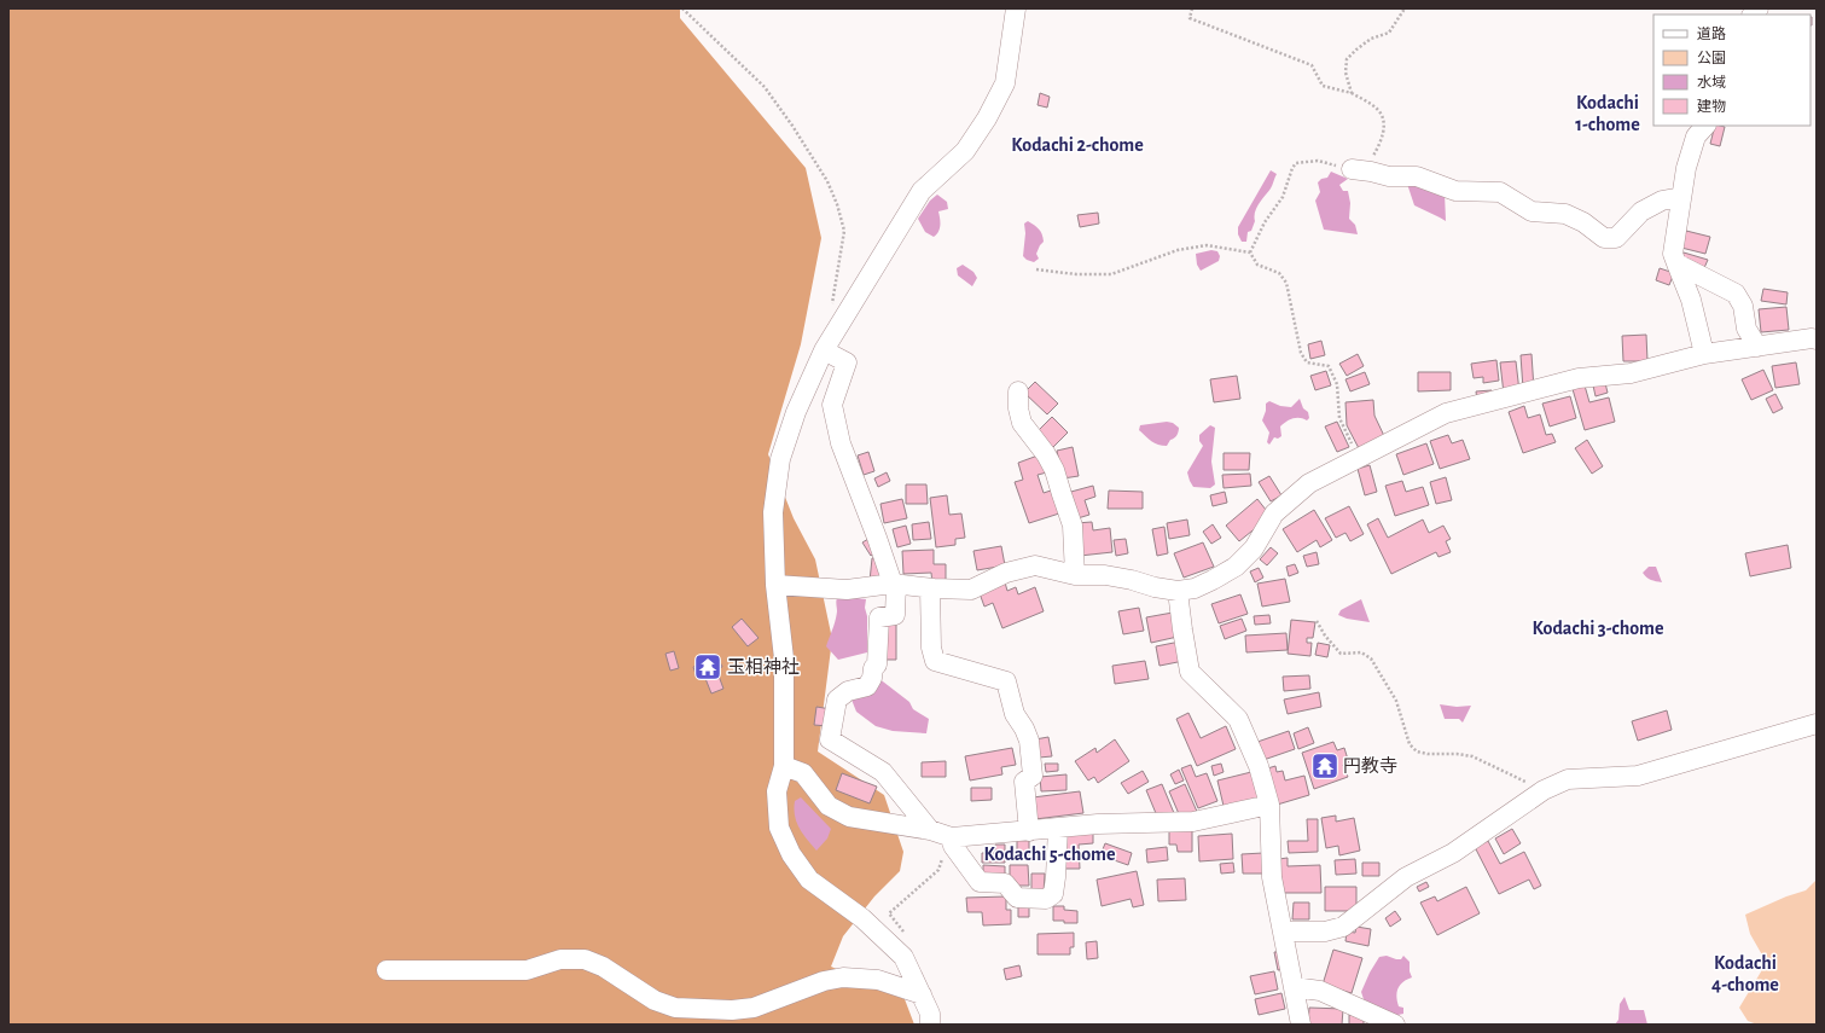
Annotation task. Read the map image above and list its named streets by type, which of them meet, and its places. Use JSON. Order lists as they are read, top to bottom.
{
  "districts": [
    "Kodachi 1-chome",
    "Kodachi 2-chome",
    "Kodachi 3-chome",
    "Kodachi 5-chome",
    "Kodachi 4-chome"
  ],
  "places": {
    "temple": ["玉相神社", "円教寺"]
  },
  "legend": [
    "道路",
    "公園",
    "水域",
    "建物"
  ]
}
